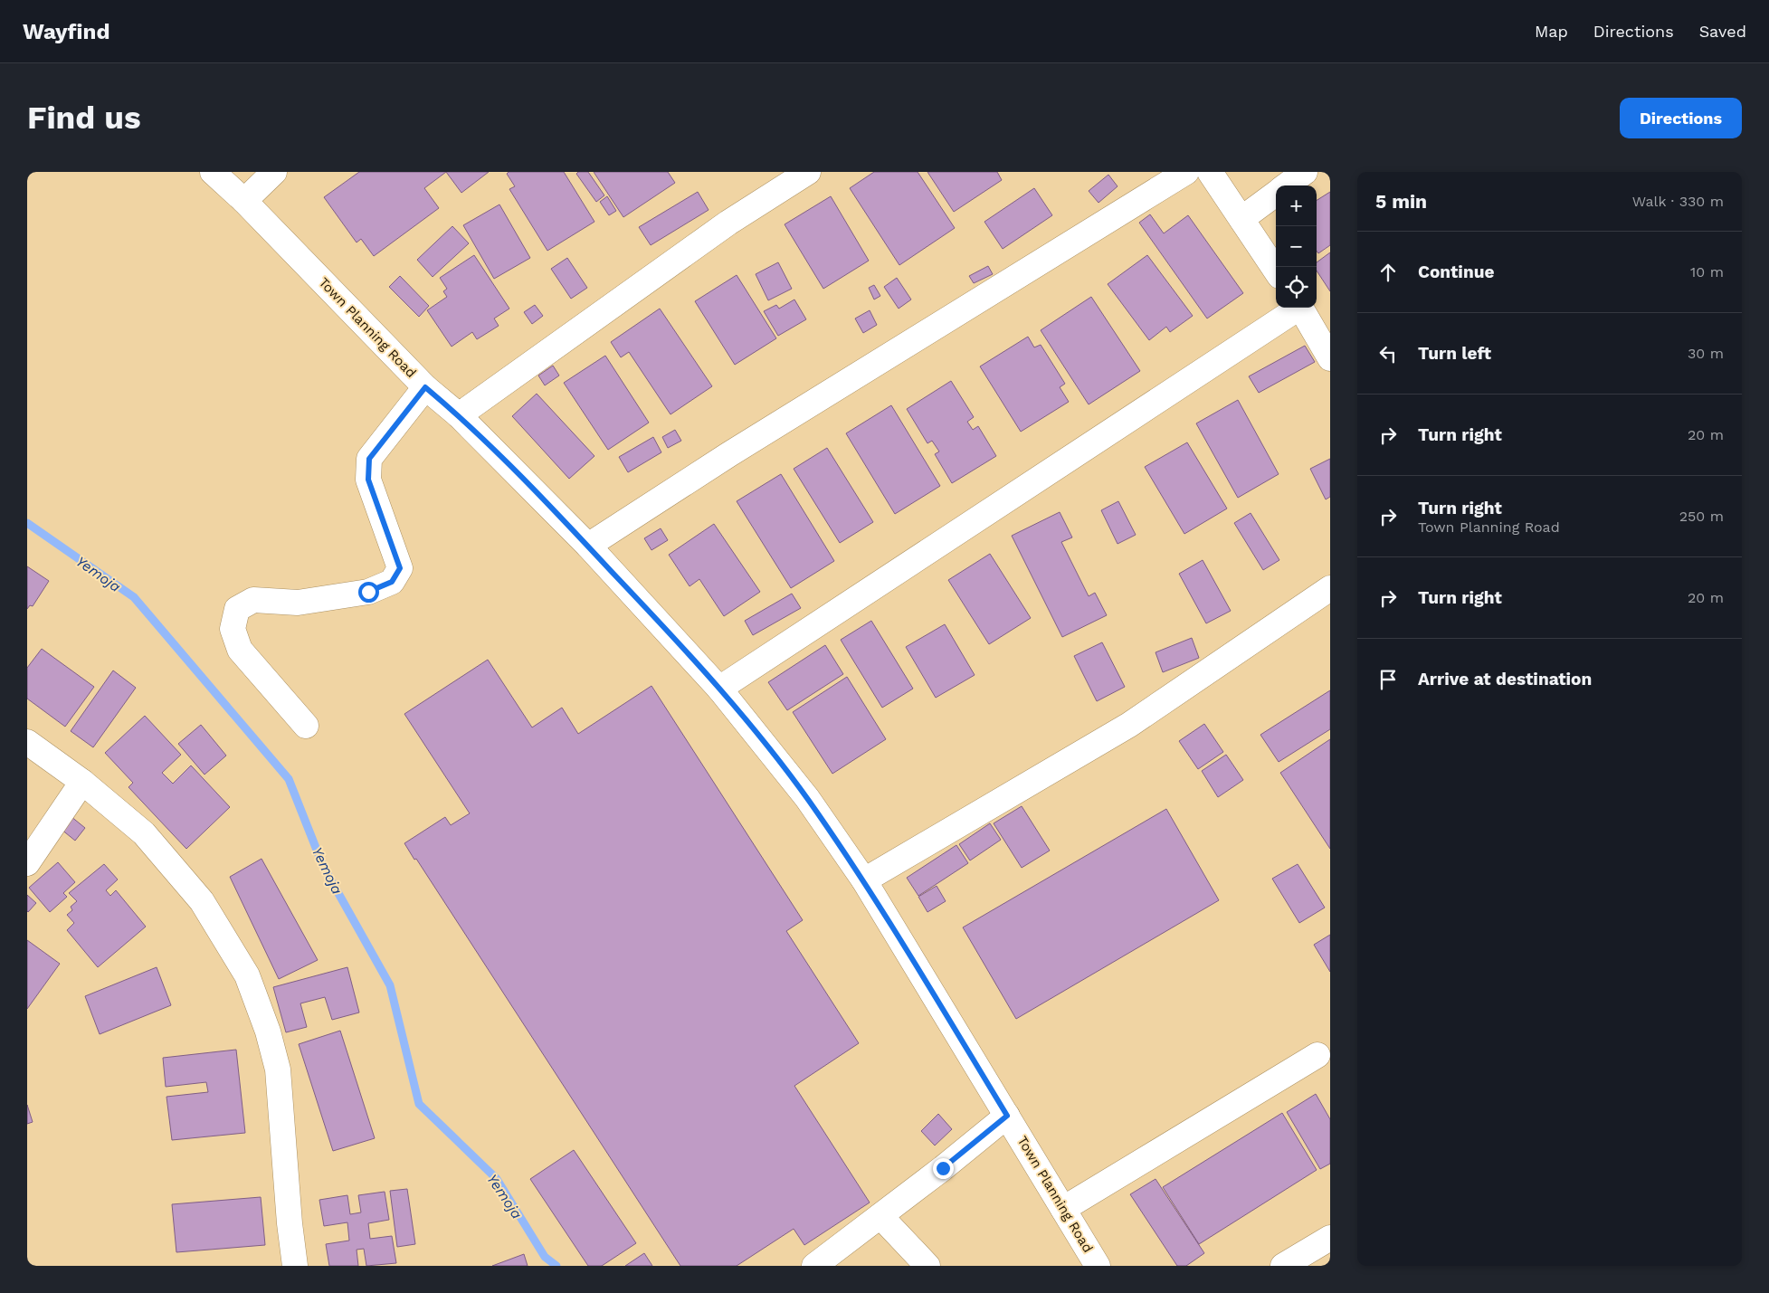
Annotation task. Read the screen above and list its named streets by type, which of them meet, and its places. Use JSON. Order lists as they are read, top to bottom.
{
  "streets": {
    "street": ["Town Planning Road"]
  },
  "water": ["Yemoja"],
  "page": {
    "header": "Wayfind",
    "nav": ["Map", "Directions", "Saved"],
    "buttons": "Directions",
    "title": "Find us",
    "heading": ["5 min", "Walk · 330 m"],
    "map_buttons": ["+", "−"],
    "list": [
      ["Continue", "10 m"],
      ["Turn left", "30 m"],
      ["Turn right", "20 m"],
      ["Turn right", "Town Planning Road", "250 m"],
      ["Turn right", "20 m"],
      "Arrive at destination"
    ]
  }
}
